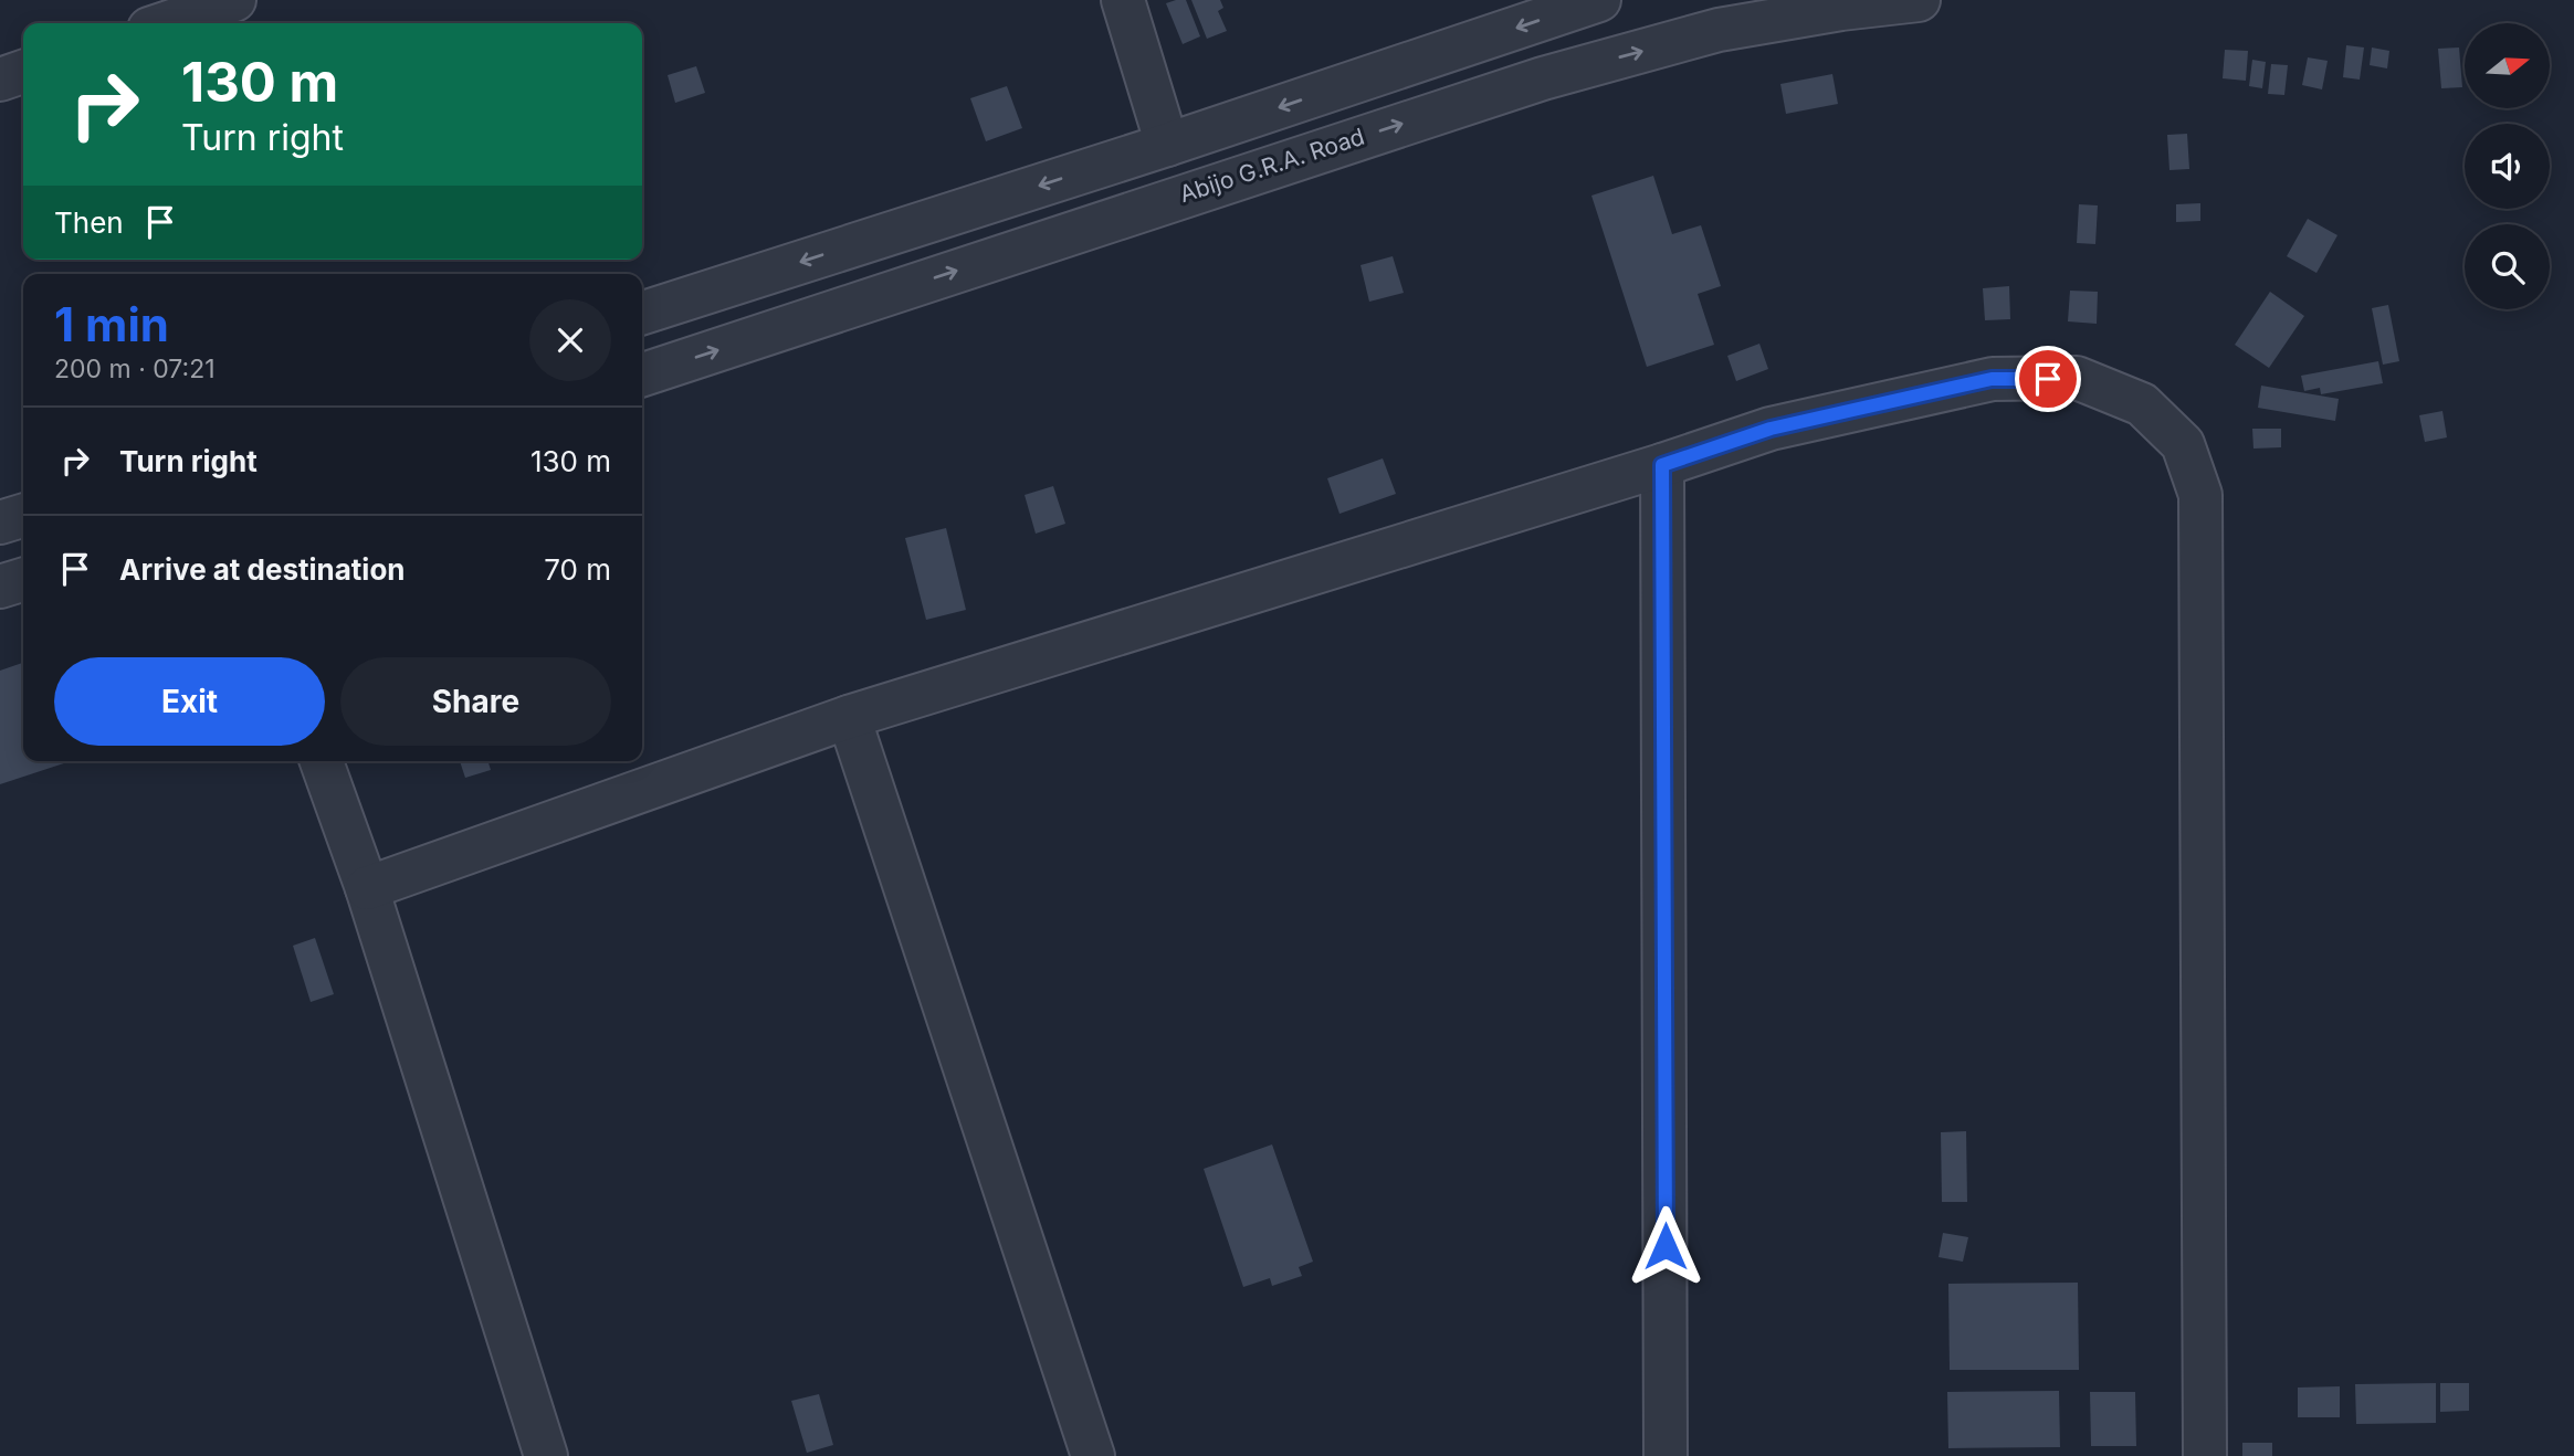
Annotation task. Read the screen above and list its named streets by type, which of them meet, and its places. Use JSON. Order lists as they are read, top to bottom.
{
  "streets": {
    "street": ["Abijo G.R.A. Road"]
  },
  "north": "right",
  "page": {
    "turn": ["130 m", "Turn right"],
    "then": "Then",
    "heading": ["1 min", "200 m · 07:21"],
    "list": [
      {
        "name": "Turn right",
        "value": "130 m"
      },
      {
        "name": "Arrive at destination",
        "value": "70 m"
      }
    ],
    "buttons": ["Exit", "Share"]
  }
}
